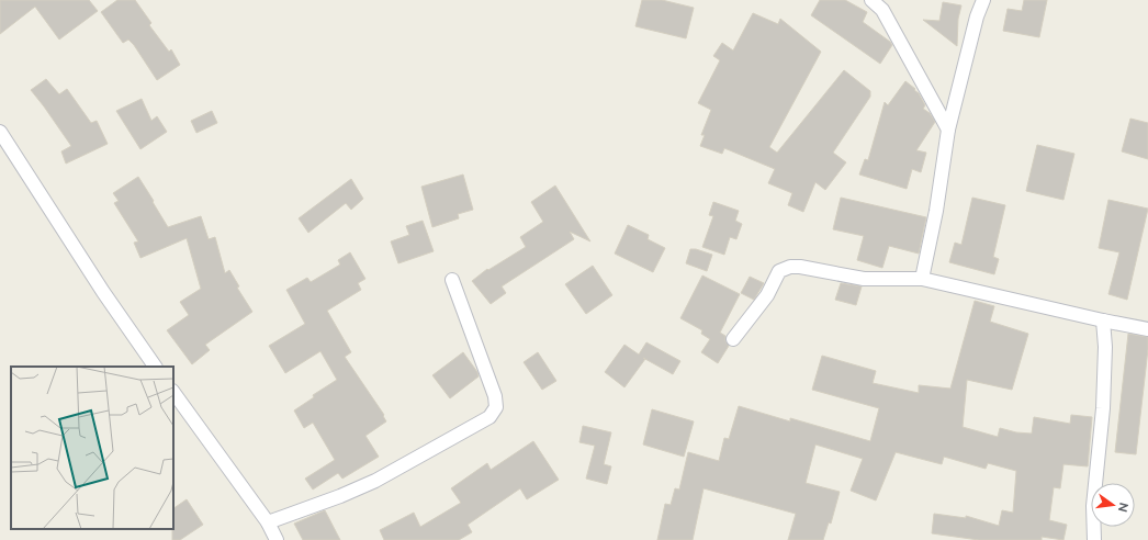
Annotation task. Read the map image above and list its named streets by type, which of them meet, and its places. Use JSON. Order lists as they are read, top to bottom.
{
  "north": "right"
}
